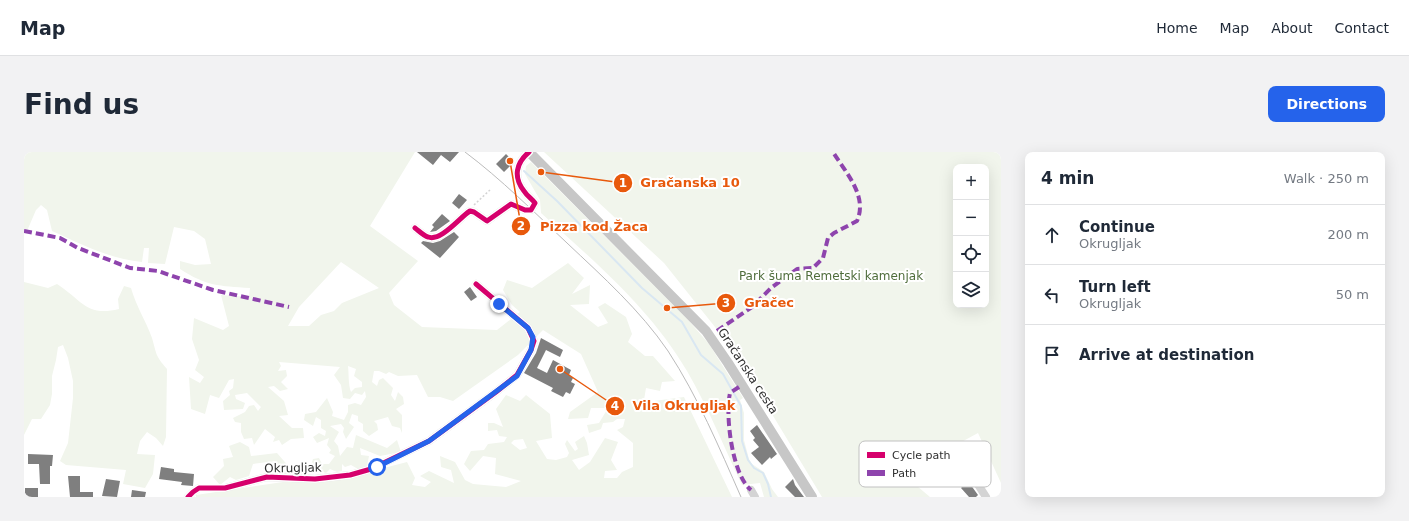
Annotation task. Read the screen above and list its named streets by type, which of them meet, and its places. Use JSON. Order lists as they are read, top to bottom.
{
  "streets": {
    "main road": ["Gračanska cesta"],
    "street": ["Okrugljak"]
  },
  "parks": ["Park šuma Remetski kamenjak"],
  "places": [
    "Pizza kod Žaca",
    "Gračanska 10",
    "Gračec",
    "Vila Okrugljak"
  ],
  "legend": ["Cycle path", "Path"],
  "page": {
    "header": "Map",
    "nav": [
      "Home",
      "Map",
      "About",
      "Contact"
    ],
    "buttons": "Directions",
    "title": "Find us",
    "heading": ["4 min", "Walk · 250 m"],
    "map_buttons": ["+", "−"],
    "list": [
      ["Continue", "Okrugljak", "200 m"],
      ["Turn left", "Okrugljak", "50 m"],
      "Arrive at destination"
    ]
  }
}
